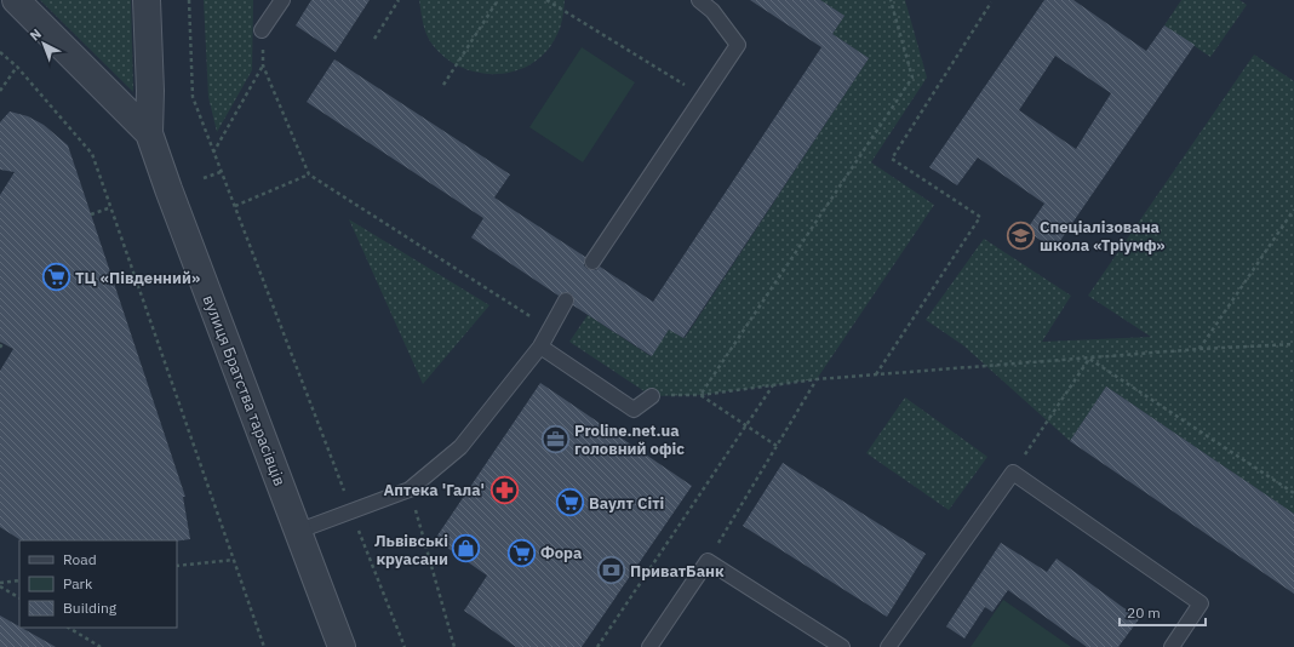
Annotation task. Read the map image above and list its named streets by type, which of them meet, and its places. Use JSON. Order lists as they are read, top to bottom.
{
  "streets": {
    "street": ["вулиця Братства тарасівців"]
  },
  "places": {
    "school or university": ["Спеціалізована школа «Тріумф»"],
    "supermarket": ["ТЦ «Південний»", "Ваулт Сіті", "Фора"],
    "office": ["Proline.net.ua головний офіс"],
    "pharmacy": ["Аптека 'Гала'"],
    "shop": ["Львівські круасани"],
    "bank": ["ПриватБанк"]
  },
  "legend": ["Road", "Park", "Building"],
  "scale_bar": "20 m",
  "north": "top left"
}
